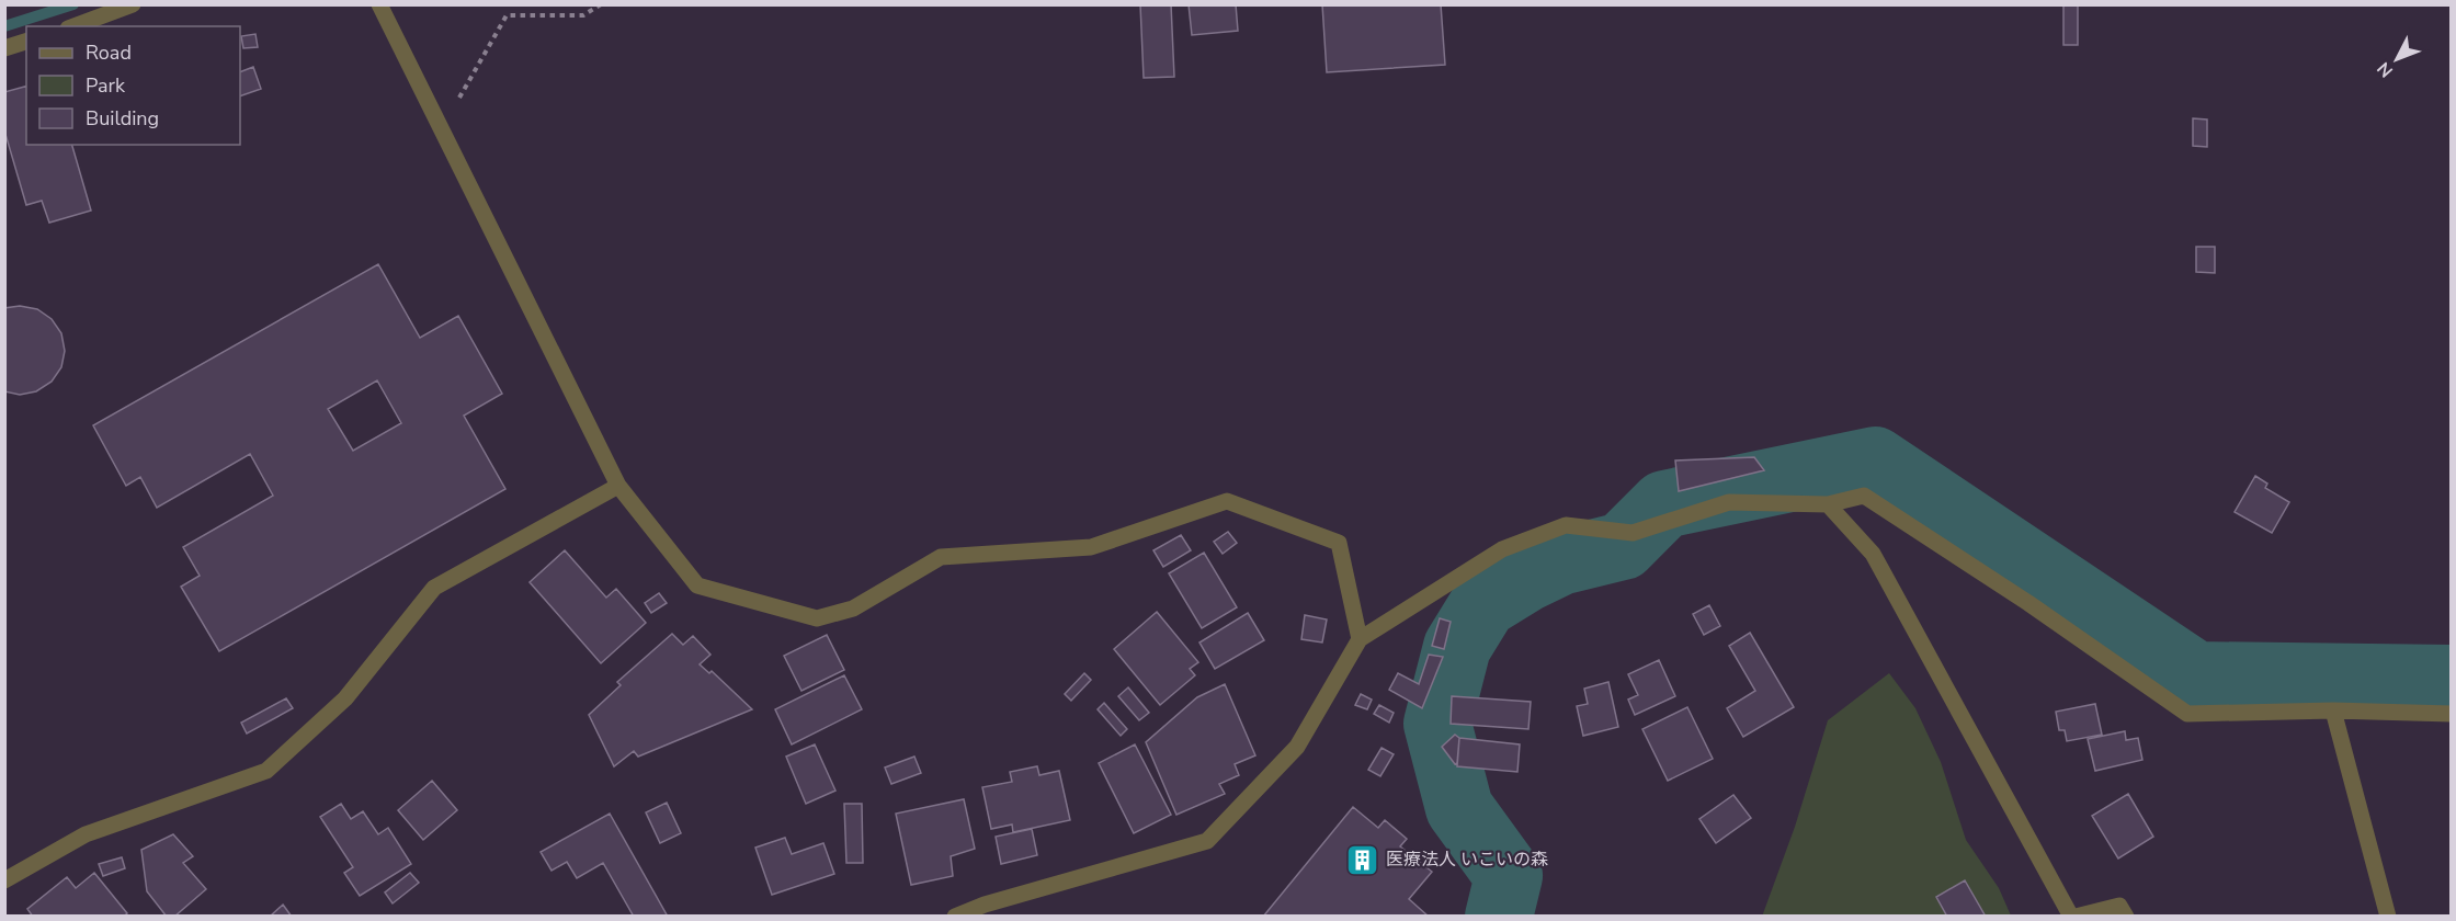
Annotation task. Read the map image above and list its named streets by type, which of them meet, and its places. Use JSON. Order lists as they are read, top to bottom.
{
  "places": {
    "building": ["医療法人 いこいの森"]
  },
  "legend": ["Road", "Park", "Building"],
  "north": "bottom left"
}
